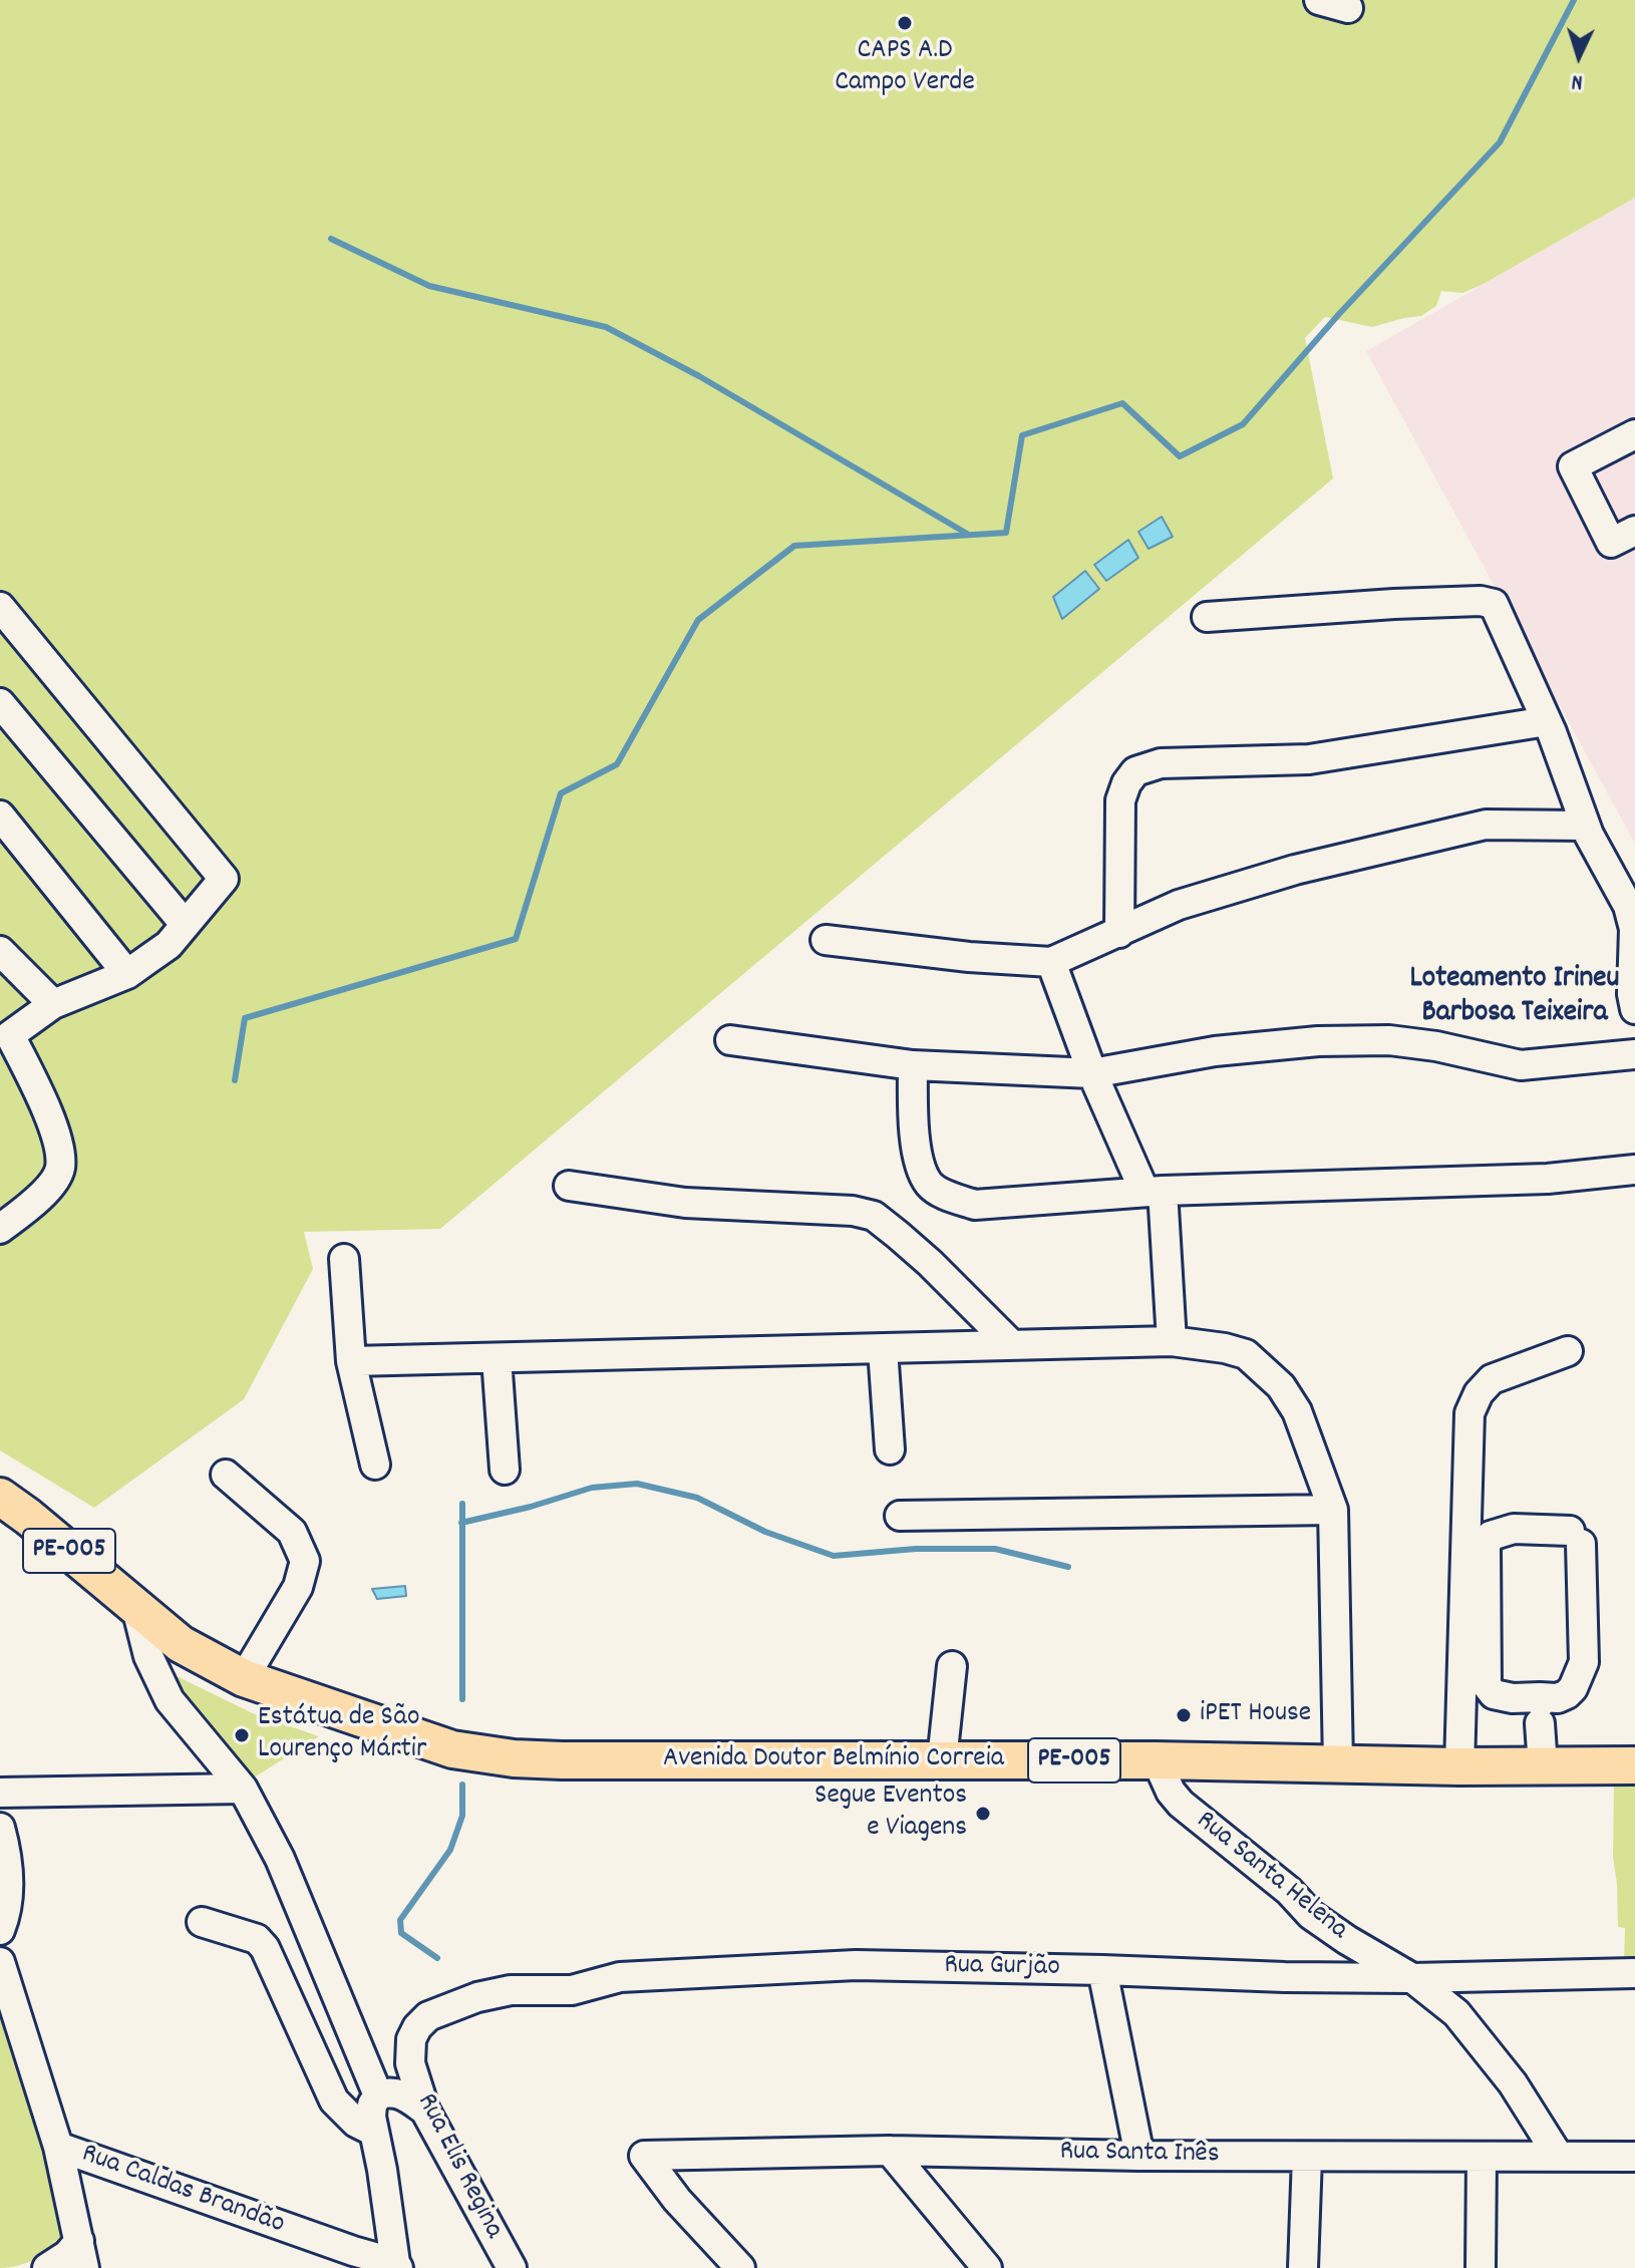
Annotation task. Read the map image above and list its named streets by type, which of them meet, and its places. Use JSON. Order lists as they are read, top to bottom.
{
  "streets": {
    "main road": ["PE-005", "Avenida Doutor Belmínio Correia"],
    "street": [
      "Rua Santa Helena",
      "Rua Gurjão",
      "Rua Santa Inês",
      "Rua Elis Regina",
      "Rua Caldas Brandão"
    ]
  },
  "crossings": [
    ["PE-005", "Avenida Doutor Belmínio Correia"],
    ["Avenida Doutor Belmínio Correia", "Rua Santa Helena"],
    ["Rua Santa Helena", "Rua Gurjão"],
    ["Rua Santa Helena", "Rua Santa Inês"],
    ["Rua Gurjão", "Rua Elis Regina"]
  ],
  "districts": ["Loteamento Irineu Barbosa Teixeira"],
  "places": [
    "CAPS A.D Campo Verde",
    "iPET House",
    "Estátua de São Lourenço Mártir",
    "Segue Eventos e Viagens"
  ],
  "north": "bottom"
}
